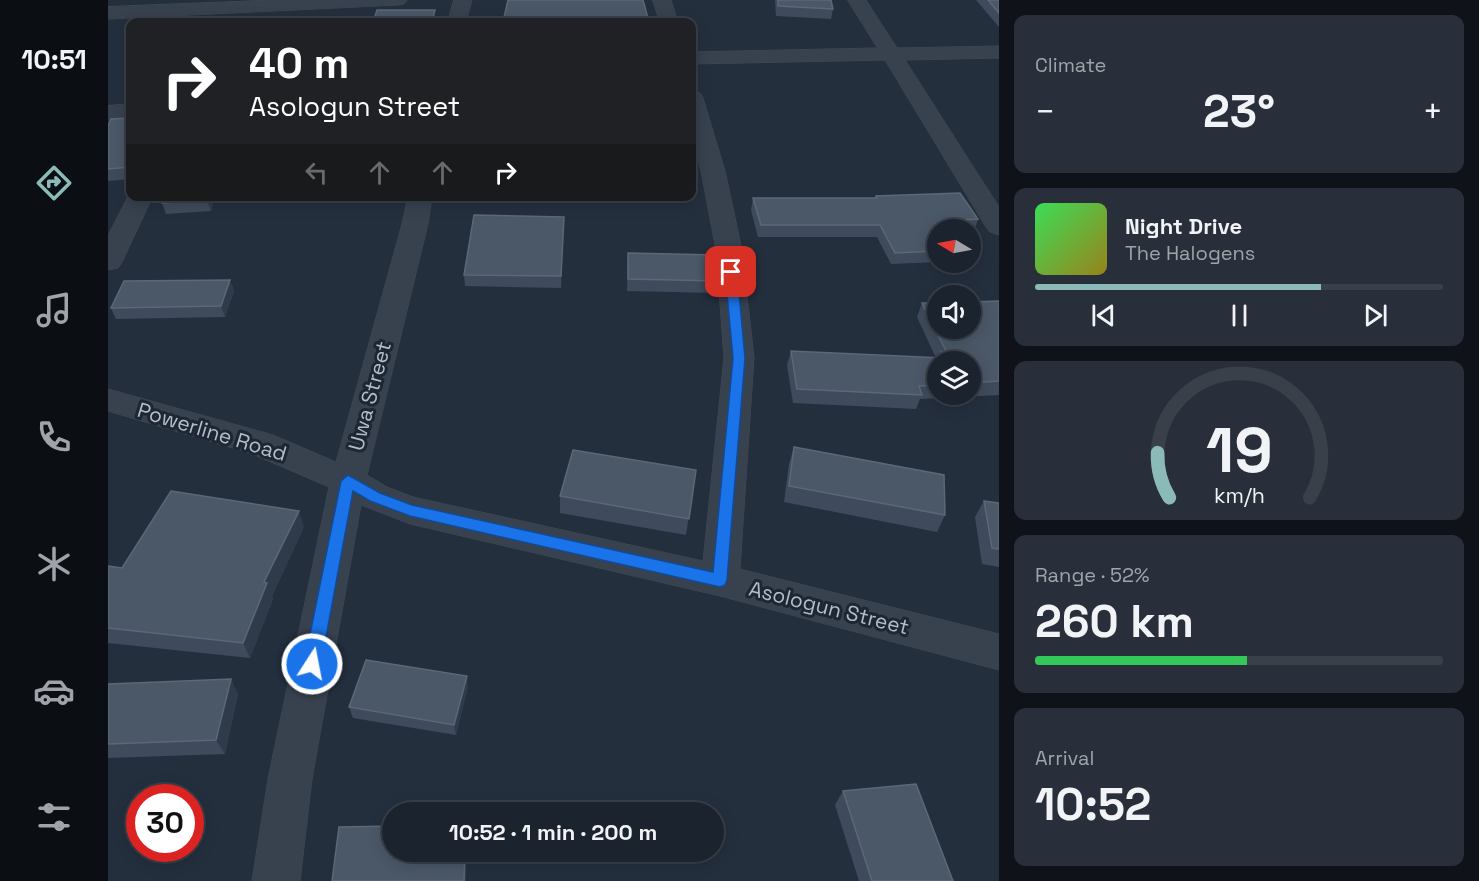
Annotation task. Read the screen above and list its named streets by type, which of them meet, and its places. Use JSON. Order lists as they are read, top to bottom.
{
  "streets": {
    "street": ["Uwa Street", "Powerline Road", "Asologun Street"]
  },
  "crossings": [
    ["Uwa Street", "Powerline Road"],
    ["Uwa Street", "Asologun Street"],
    ["Powerline Road", "Asologun Street"]
  ],
  "north": "left",
  "page": {
    "tabs": "10:51",
    "tile": [
      "Climate",
      ["Range · 52%", "260 km"],
      ["Arrival", "10:52"]
    ],
    "turn": ["40 m", "Asologun Street"],
    "heat": ["−", "23°", "+"],
    "song": ["Night Drive", "The Halogens"],
    "limit": "30",
    "trip": "10:52 · 1 min · 200 m",
    "gauge": ["19", "km/h"]
  }
}
